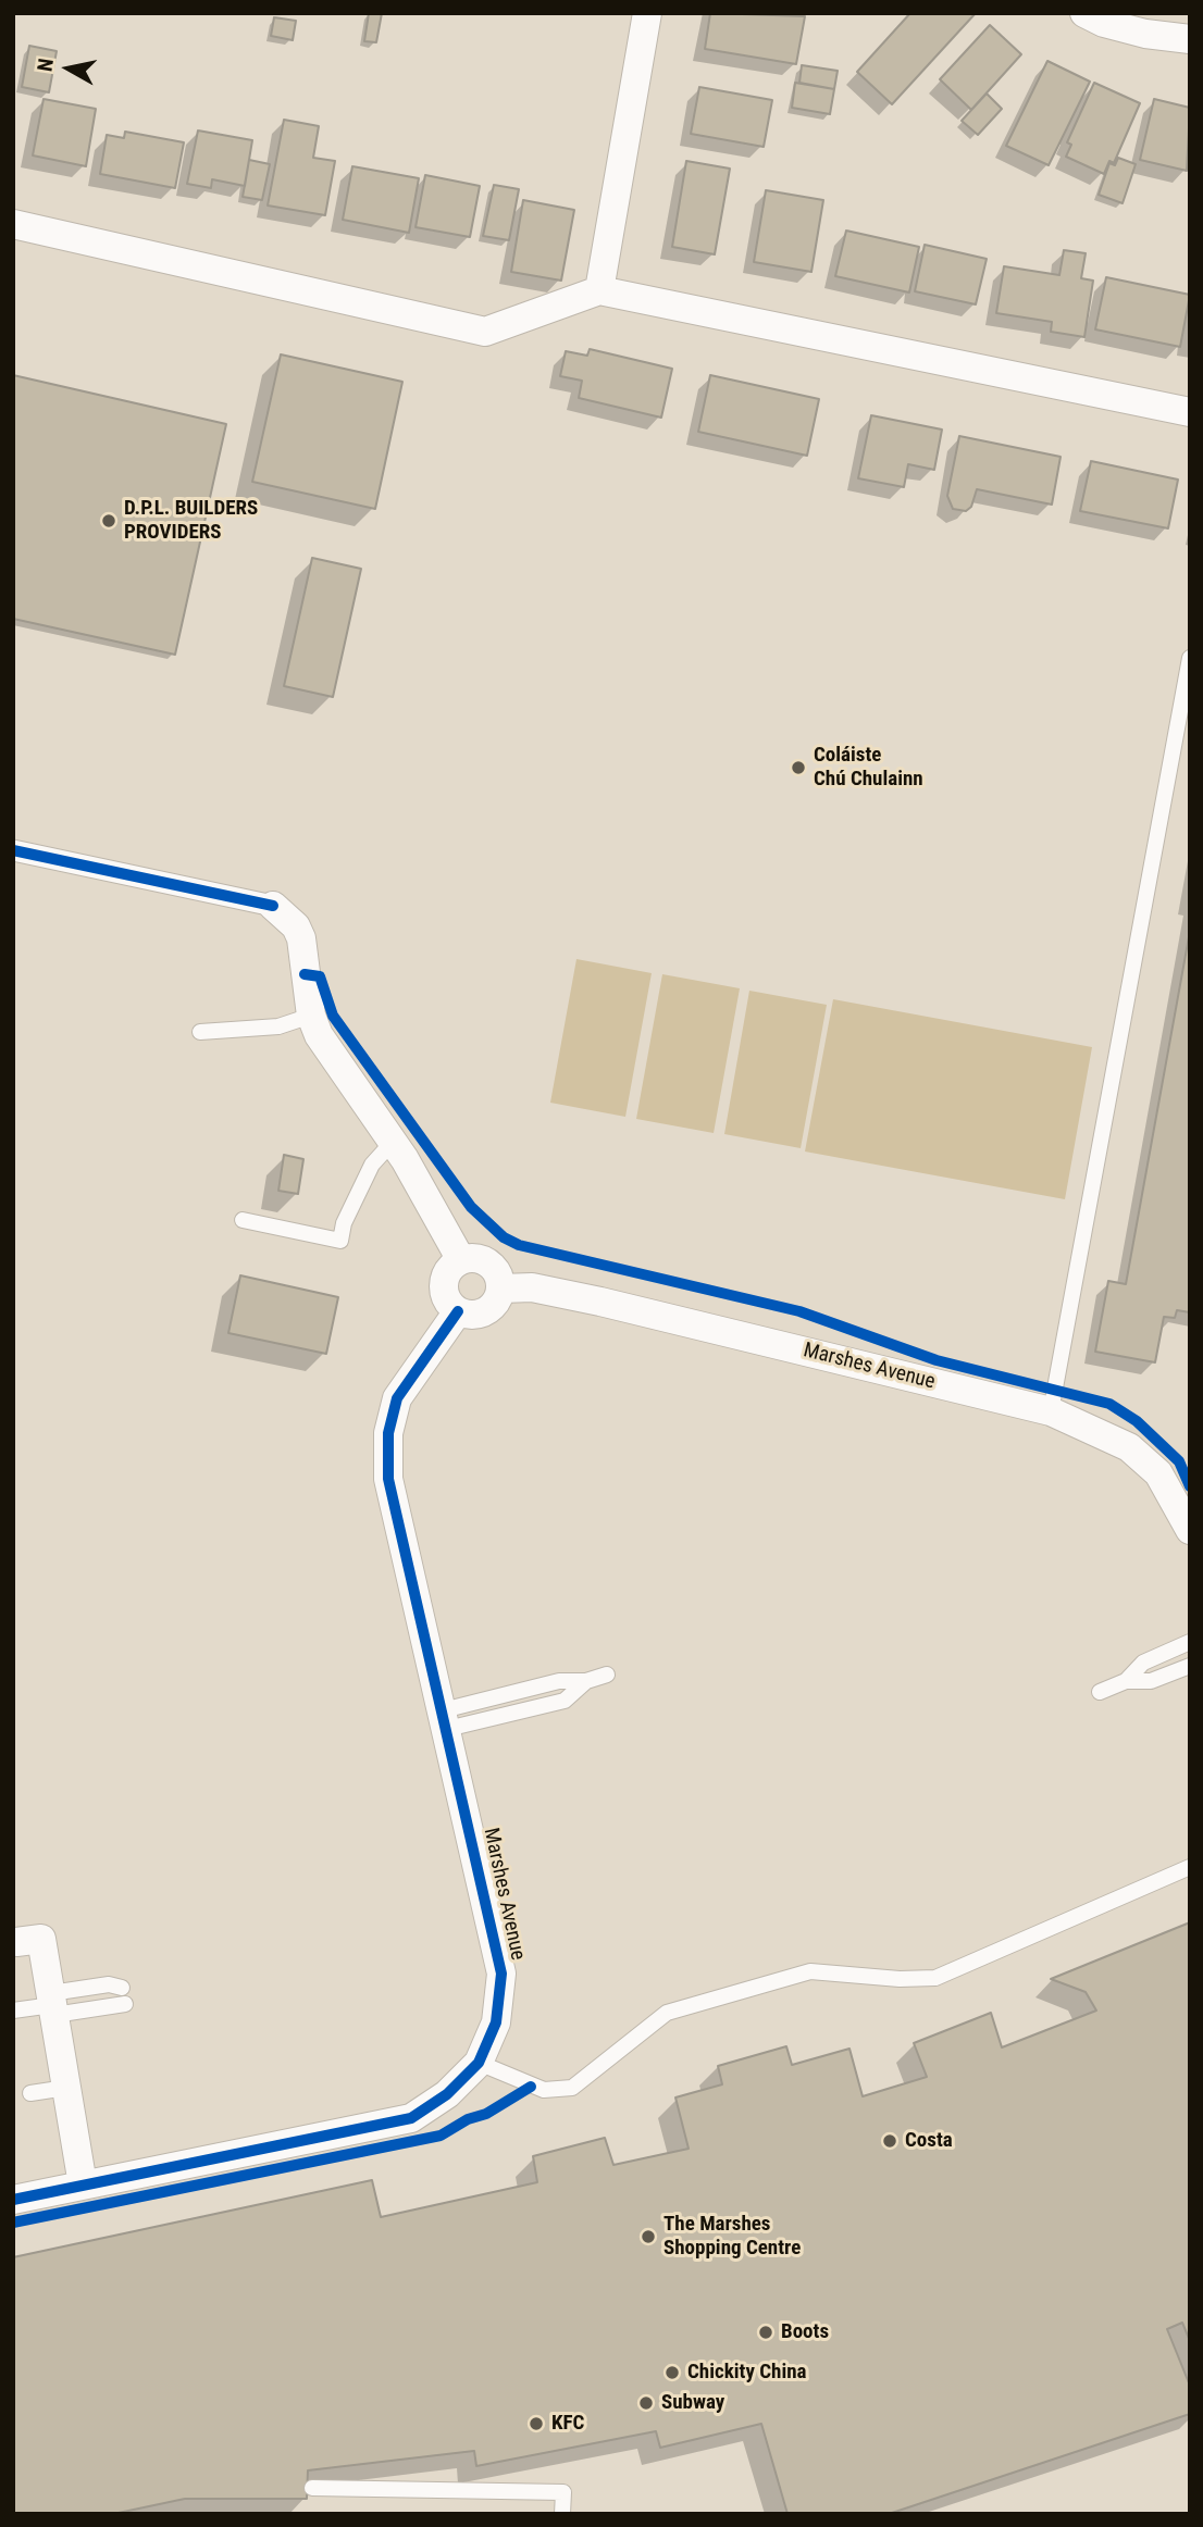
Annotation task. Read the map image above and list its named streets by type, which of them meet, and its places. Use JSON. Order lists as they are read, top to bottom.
{
  "streets": {
    "street": ["Marshes Avenue"]
  },
  "places": [
    "D.P.L. BUILDERS PROVIDERS",
    "Coláiste Chú Chulainn",
    "Costa",
    "The Marshes Shopping Centre",
    "Boots",
    "Chickity China",
    "Subway",
    "KFC"
  ],
  "north": "left"
}
